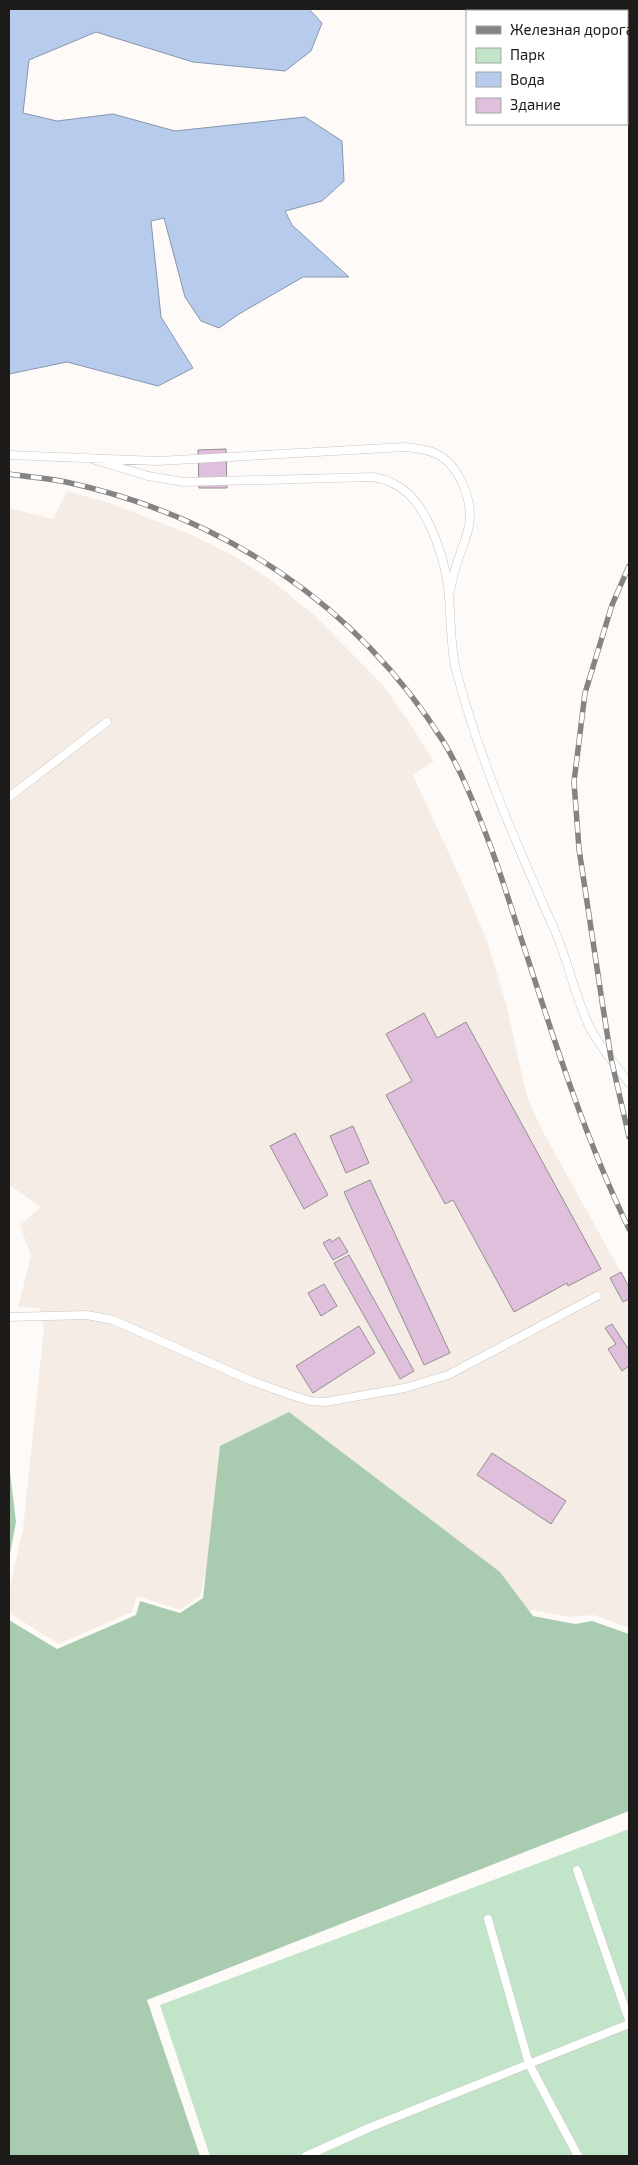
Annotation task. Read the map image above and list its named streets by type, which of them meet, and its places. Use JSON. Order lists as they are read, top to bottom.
{
  "legend": [
    "Железная дорога",
    "Парк",
    "Вода",
    "Здание"
  ]
}
